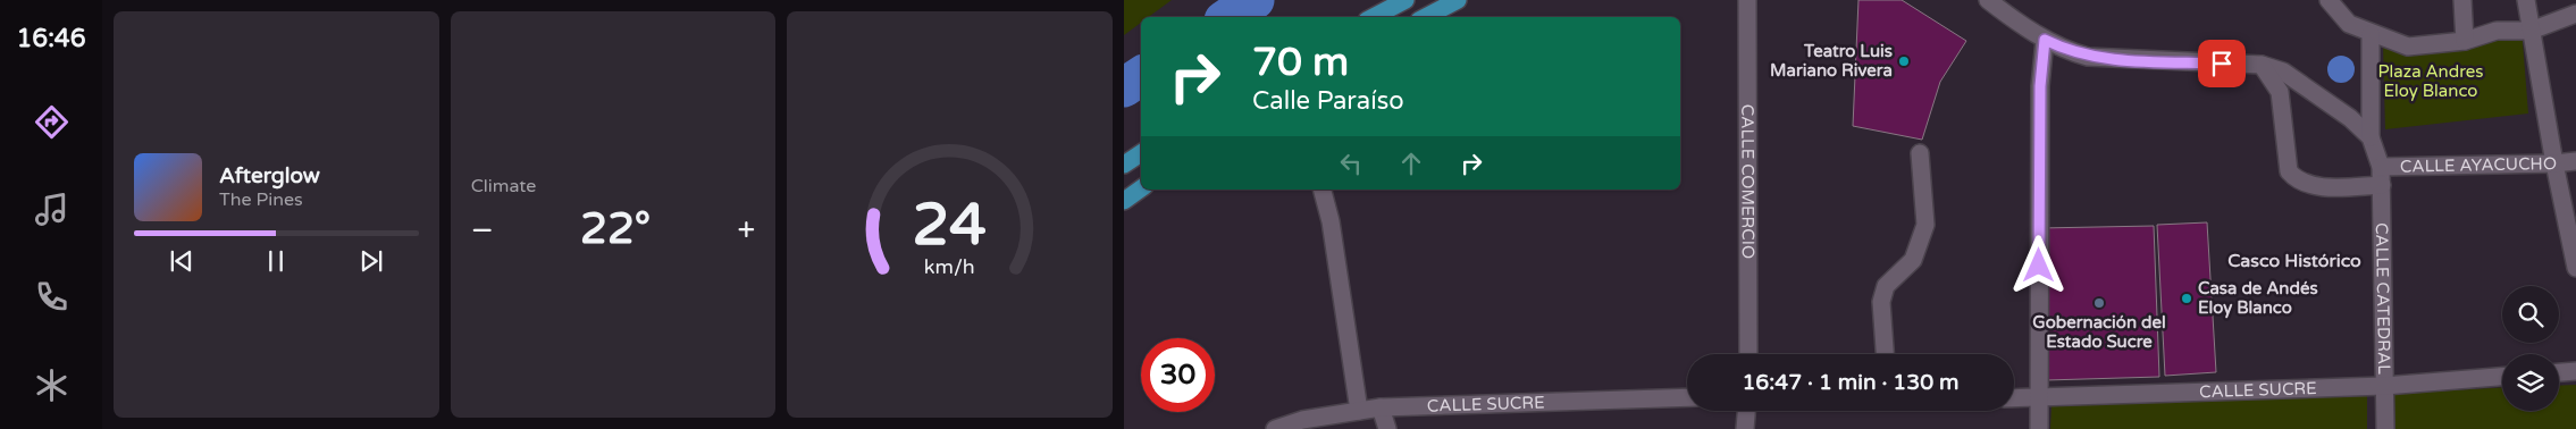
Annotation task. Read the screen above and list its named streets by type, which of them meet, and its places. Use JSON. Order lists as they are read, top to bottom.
{
  "streets": {
    "street": [
      "CALLE AYACUCHO",
      "CALLE COMERCIO",
      "CALLE CATEDRAL",
      "CALLE SUCRE"
    ]
  },
  "crossings": [
    ["CALLE AYACUCHO", "CALLE CATEDRAL"],
    ["CALLE CATEDRAL", "CALLE SUCRE"]
  ],
  "districts": ["Casco Histórico"],
  "parks": ["Plaza Andres Eloy Blanco"],
  "places": ["Teatro Luis Mariano Rivera", "Casa de Andés Eloy Blanco", "Gobernación del Estado Sucre"],
  "page": {
    "tabs": "16:46",
    "tile": "Climate",
    "turn": ["70 m", "Calle Paraíso"],
    "song": ["Afterglow", "The Pines"],
    "heat": ["−", "22°", "+"],
    "limit": "30",
    "trip": "16:47 · 1 min · 130 m",
    "gauge": ["24", "km/h"]
  }
}
